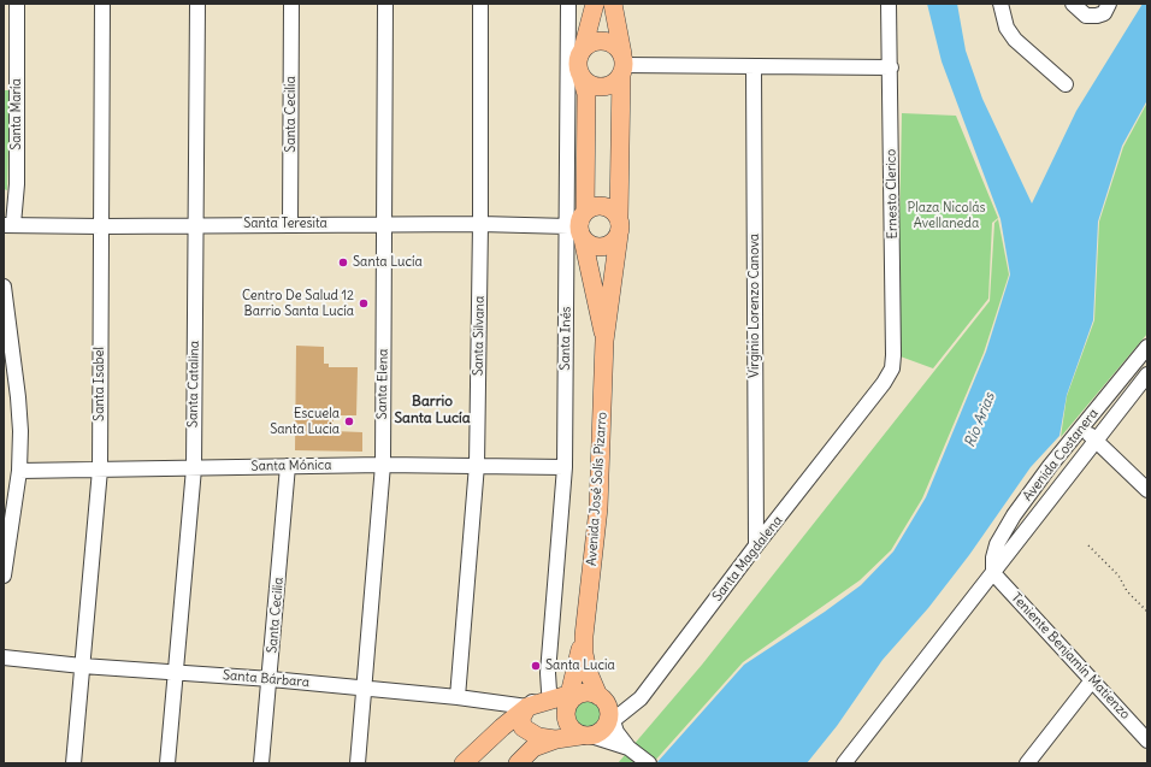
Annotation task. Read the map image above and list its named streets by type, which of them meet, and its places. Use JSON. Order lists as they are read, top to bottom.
{
  "streets": {
    "main road": ["Avenida José Solís Pizarro"],
    "street": [
      "Santa María",
      "Santa Cecilia",
      "Ernesto Clerico",
      "Santa Teresita",
      "Virginio Lorenzo Canova",
      "Santa Silvana",
      "Santa Inés",
      "Santa Isabel",
      "Santa Catalina",
      "Santa Elena",
      "Avenida Costanera",
      "Santa Mónica",
      "Santa Magdalena",
      "Teniente Benjamín Matienzo",
      "Santa Bárbara"
    ]
  },
  "crossings": [
    ["Santa María", "Santa Teresita"],
    ["Santa Cecilia", "Santa Teresita"],
    ["Santa Cecilia", "Santa Mónica"],
    ["Santa Cecilia", "Santa Bárbara"],
    ["Ernesto Clerico", "Santa Magdalena"],
    ["Santa Teresita", "Santa Silvana"],
    ["Santa Teresita", "Santa Inés"],
    ["Santa Teresita", "Santa Isabel"],
    ["Santa Teresita", "Santa Catalina"],
    ["Santa Teresita", "Santa Elena"],
    ["Santa Teresita", "Avenida José Solís Pizarro"],
    ["Virginio Lorenzo Canova", "Santa Magdalena"],
    ["Santa Silvana", "Santa Mónica"],
    ["Santa Silvana", "Santa Bárbara"],
    ["Santa Inés", "Santa Mónica"],
    ["Santa Inés", "Avenida José Solís Pizarro"],
    ["Santa Inés", "Santa Bárbara"],
    ["Santa Isabel", "Santa Mónica"],
    ["Santa Isabel", "Santa Bárbara"],
    ["Santa Catalina", "Santa Mónica"],
    ["Santa Catalina", "Santa Bárbara"],
    ["Santa Elena", "Santa Mónica"],
    ["Santa Elena", "Santa Bárbara"],
    ["Avenida Costanera", "Teniente Benjamín Matienzo"],
    ["Avenida José Solís Pizarro", "Santa Magdalena"]
  ],
  "districts": ["Barrio Santa Lucía"],
  "water": ["Río Arias"],
  "parks": ["Plaza Nicolás Avellaneda"],
  "places": [
    "Santa Lucía",
    "Centro De Salud 12 Barrio Santa Lucía",
    "Escuela Santa Lucia",
    "Santa Lucia"
  ]
}
